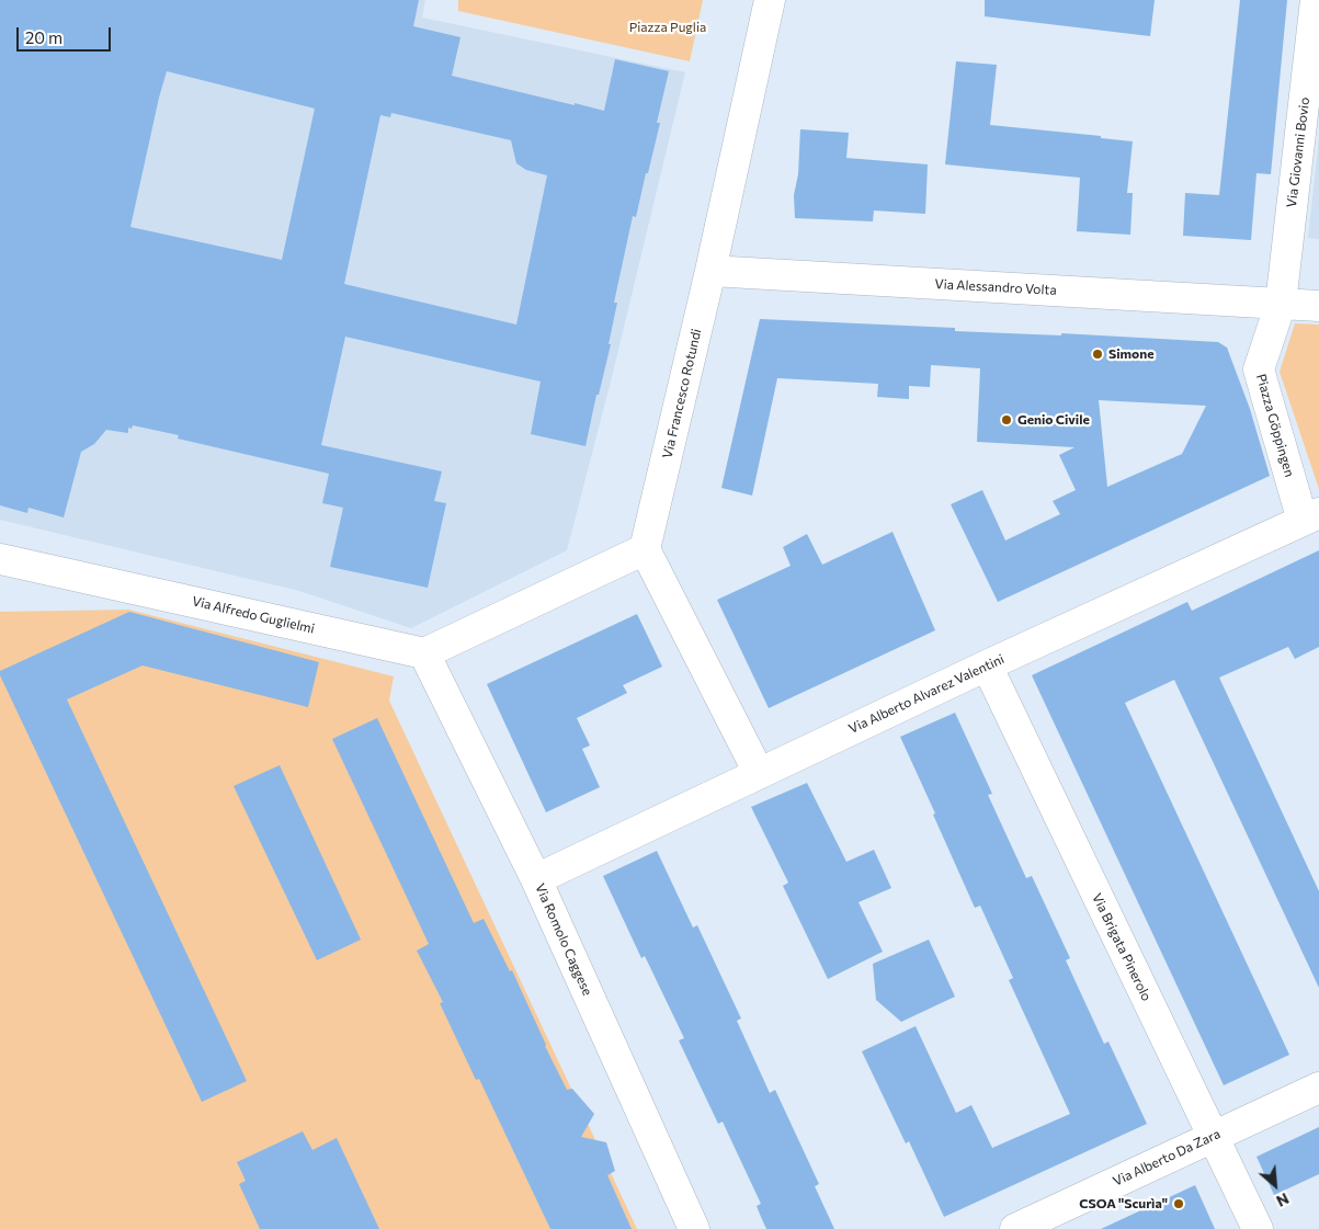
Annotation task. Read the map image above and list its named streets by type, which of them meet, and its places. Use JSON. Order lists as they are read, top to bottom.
{
  "streets": {
    "street": [
      "Via Giovanni Bovio",
      "Via Alessandro Volta",
      "Via Francesco Rotundi",
      "Piazza Göppingen",
      "Via Alfredo Guglielmi",
      "Via Alberto Alvarez Valentini",
      "Via Romolo Caggese",
      "Via Brigata Pinerolo",
      "Via Alberto Da Zara"
    ]
  },
  "crossings": [
    ["Via Giovanni Bovio", "Via Alessandro Volta"],
    ["Via Giovanni Bovio", "Piazza Göppingen"],
    ["Via Alessandro Volta", "Via Francesco Rotundi"],
    ["Via Alessandro Volta", "Piazza Göppingen"],
    ["Piazza Göppingen", "Via Alberto Alvarez Valentini"],
    ["Via Alfredo Guglielmi", "Via Romolo Caggese"],
    ["Via Alberto Alvarez Valentini", "Via Romolo Caggese"],
    ["Via Alberto Alvarez Valentini", "Via Brigata Pinerolo"],
    ["Via Brigata Pinerolo", "Via Alberto Da Zara"]
  ],
  "parks": ["Piazza Puglia"],
  "places": ["Simone", "Genio Civile", "CSOA \"Scurìa\""],
  "scale_bar": "20 m",
  "north": "bottom right"
}
